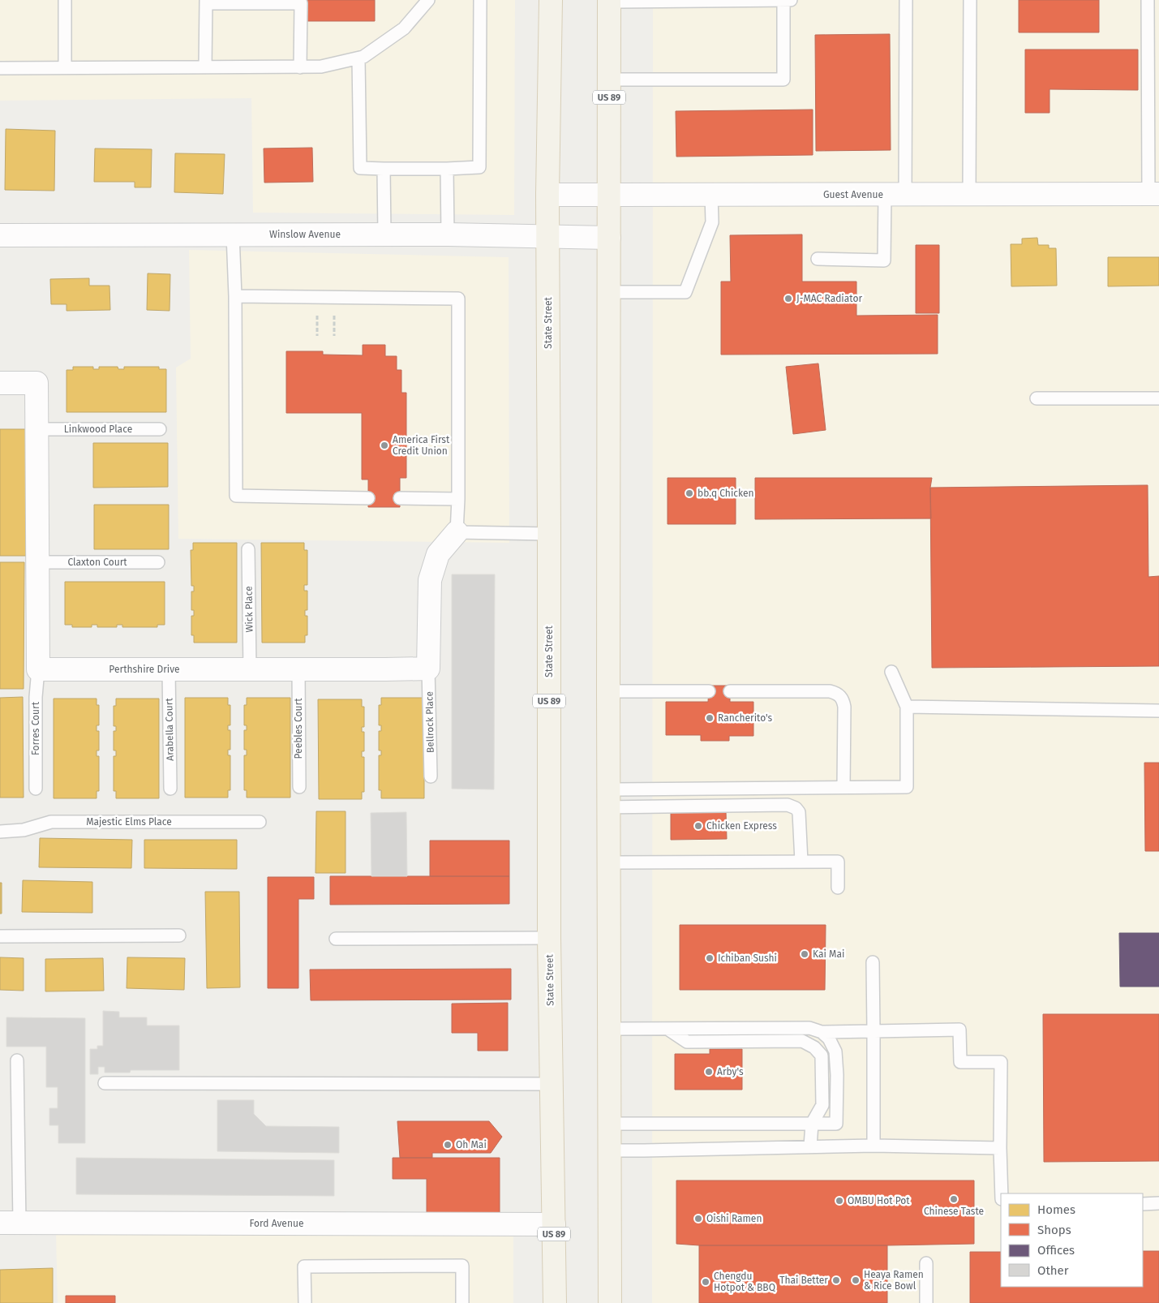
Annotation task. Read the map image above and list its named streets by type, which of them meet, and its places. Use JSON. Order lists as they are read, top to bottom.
{
  "streets": {
    "main road": ["US 89", "State Street"],
    "street": [
      "Guest Avenue",
      "Winslow Avenue",
      "Perthshire Drive",
      "Ford Avenue"
    ],
    "lane": [
      "Linkwood Place",
      "Claxton Court",
      "Wick Place",
      "Bellrock Place",
      "Forres Court",
      "Peebles Court",
      "Arabella Court",
      "Majestic Elms Place"
    ]
  },
  "crossings": [
    ["US 89", "Guest Avenue"],
    ["US 89", "Winslow Avenue"],
    ["Guest Avenue", "State Street"],
    ["Winslow Avenue", "State Street"],
    ["State Street", "Ford Avenue"],
    ["Wick Place", "Perthshire Drive"],
    ["Perthshire Drive", "Bellrock Place"],
    ["Perthshire Drive", "Forres Court"],
    ["Perthshire Drive", "Peebles Court"],
    ["Perthshire Drive", "Arabella Court"]
  ],
  "places": [
    "J-MAC Radiator",
    "America First Credit Union",
    "bb.q Chicken",
    "Rancherito's",
    "Chicken Express",
    "Kai Mai",
    "Ichiban Sushi",
    "Arby's",
    "Oh Mai",
    "Chinese Taste",
    "OMBU Hot Pot",
    "Oishi Ramen",
    "Thai Better",
    "Heaya Ramen & Rice Bowl",
    "Chengdu Hotpot & BBQ"
  ],
  "legend": [
    "Homes",
    "Shops",
    "Offices",
    "Other"
  ]
}
